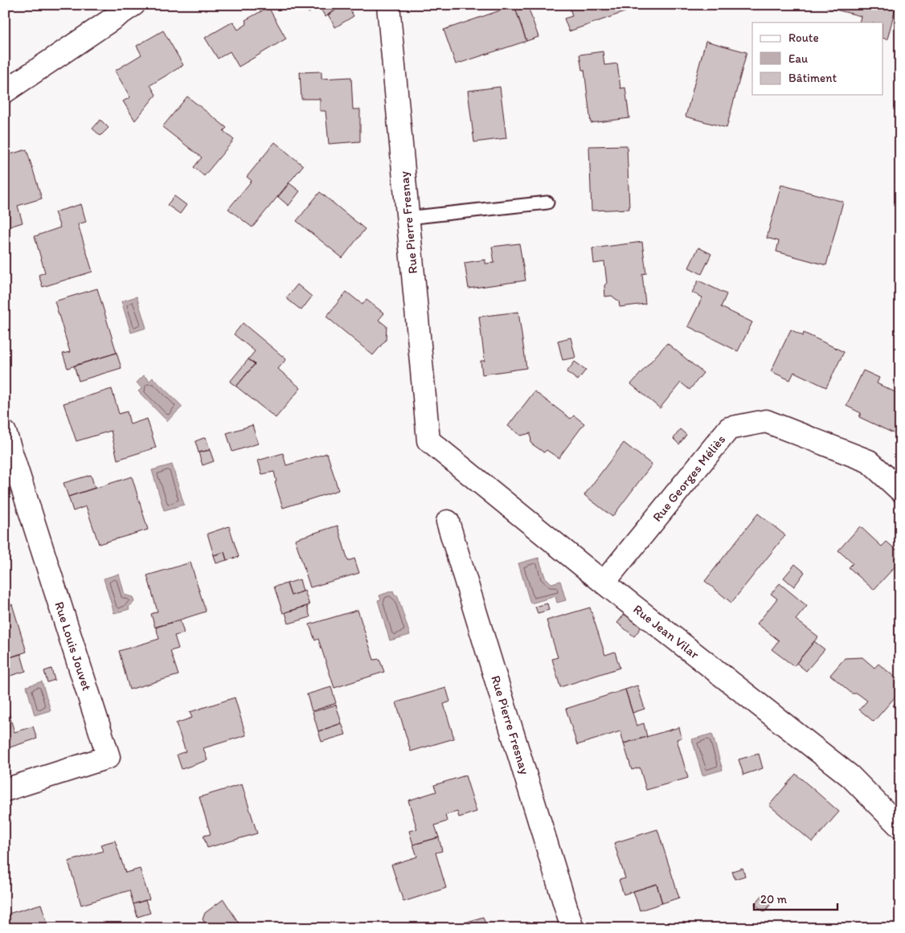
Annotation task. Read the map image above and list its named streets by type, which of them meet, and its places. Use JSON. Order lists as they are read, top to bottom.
{
  "streets": {
    "street": [
      "Rue Pierre Fresnay",
      "Rue Georges Méliès",
      "Rue Jean Vilar",
      "Rue Louis Jouvet"
    ]
  },
  "crossings": [
    ["Rue Pierre Fresnay", "Rue Jean Vilar"],
    ["Rue Georges Méliès", "Rue Jean Vilar"]
  ],
  "legend": ["Route", "Eau", "Bâtiment"],
  "scale_bar": "20 m"
}
